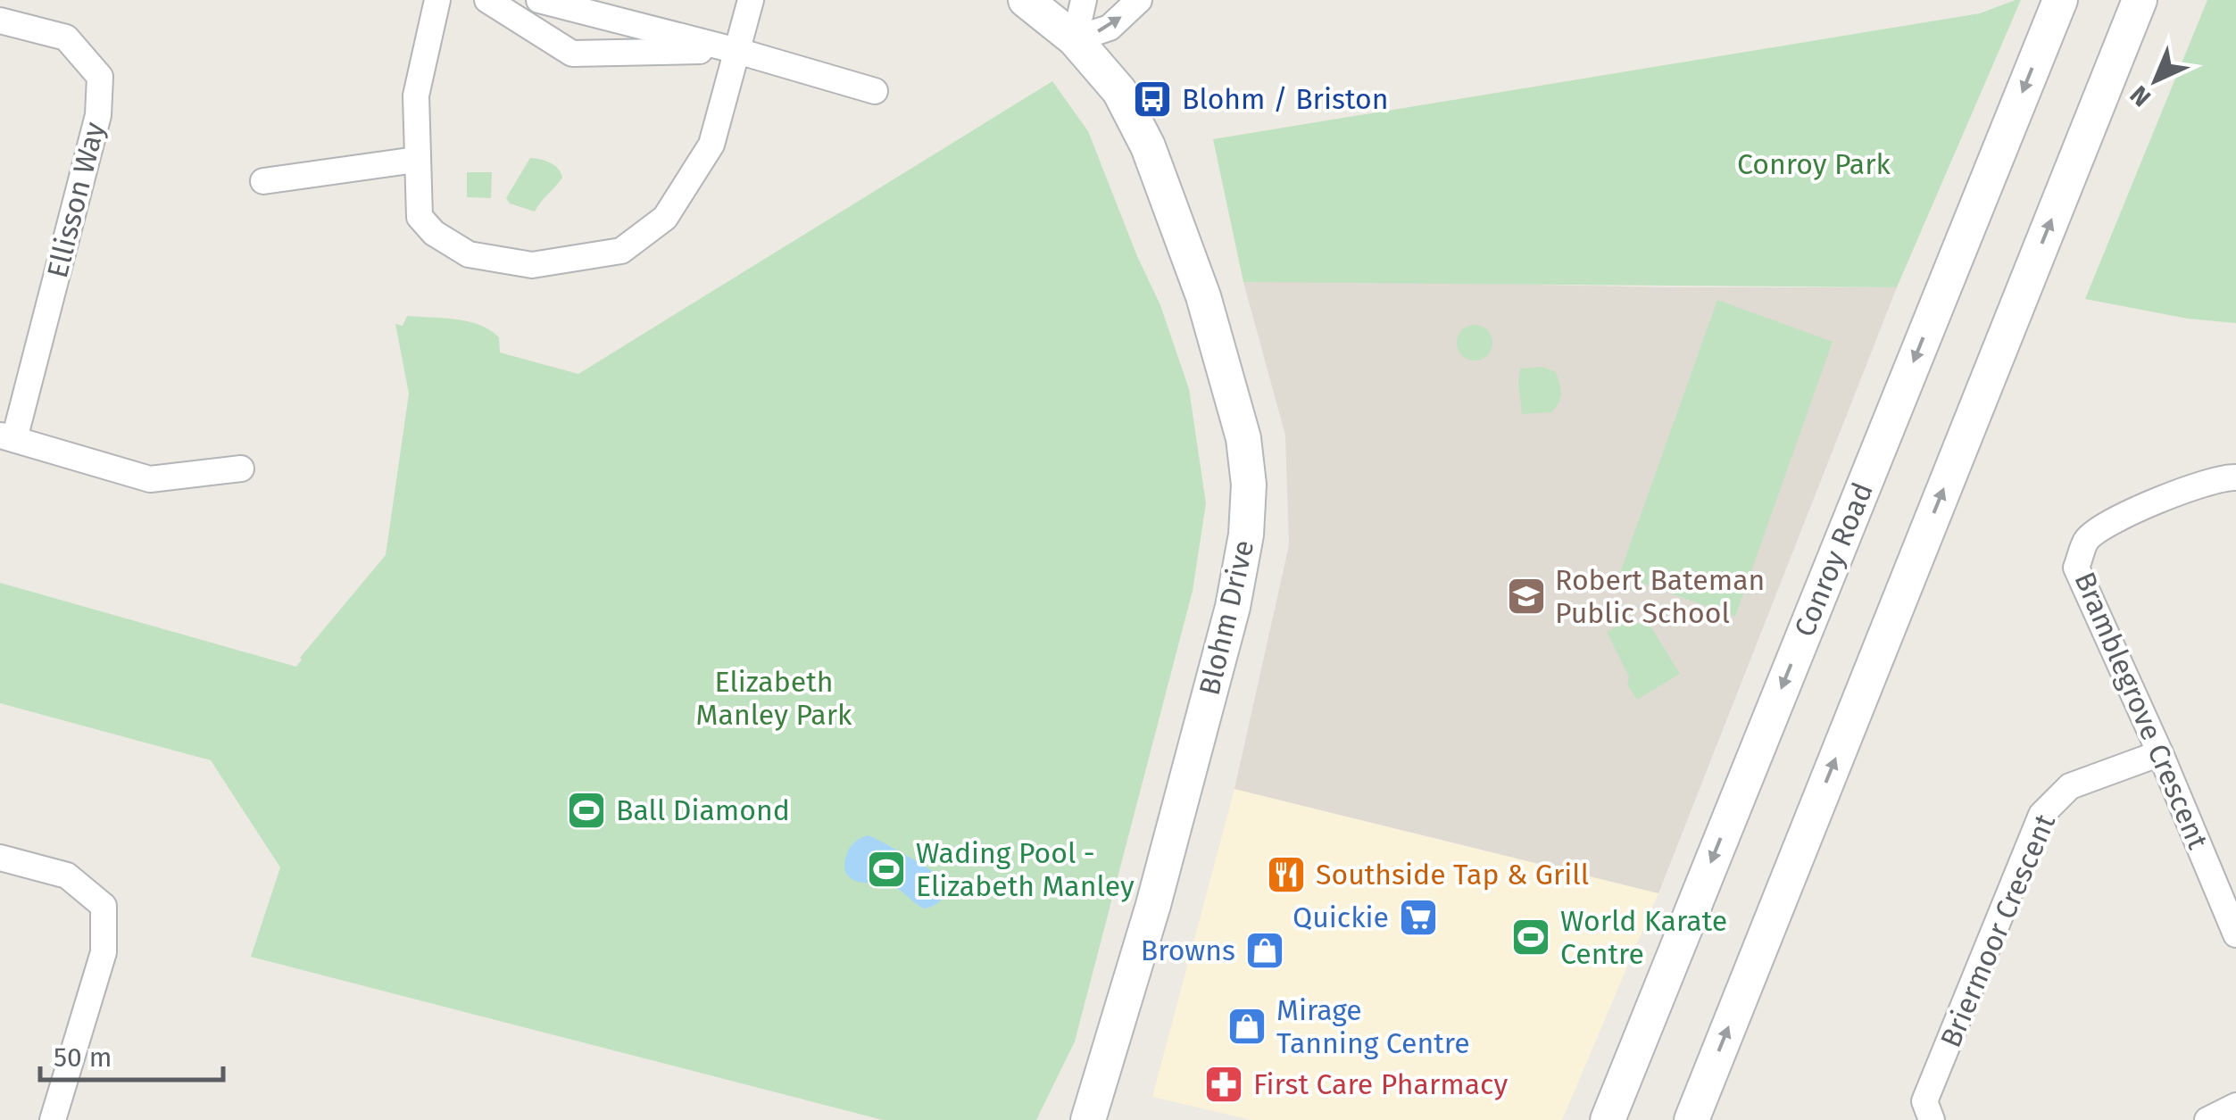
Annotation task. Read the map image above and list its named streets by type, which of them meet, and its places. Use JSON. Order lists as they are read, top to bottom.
{
  "streets": {
    "main road": ["Conroy Road", "Blohm Drive"],
    "street": ["Ellisson Way", "Bramblegrove Crescent", "Briermoor Crescent"]
  },
  "crossings": [
    ["Bramblegrove Crescent", "Briermoor Crescent"]
  ],
  "parks": ["Conroy Park", "Elizabeth Manley Park"],
  "places": {
    "bus stop": ["Blohm / Briston"],
    "school or university": ["Robert Bateman Public School"],
    "sports": ["Ball Diamond", "Wading Pool - Elizabeth Manley", "World Karate Centre"],
    "restaurant": ["Southside Tap & Grill"],
    "supermarket": ["Quickie"],
    "shop": ["Browns", "Mirage Tanning Centre"],
    "pharmacy": ["First Care Pharmacy"]
  },
  "scale_bar": "50 m",
  "north": "bottom left"
}
